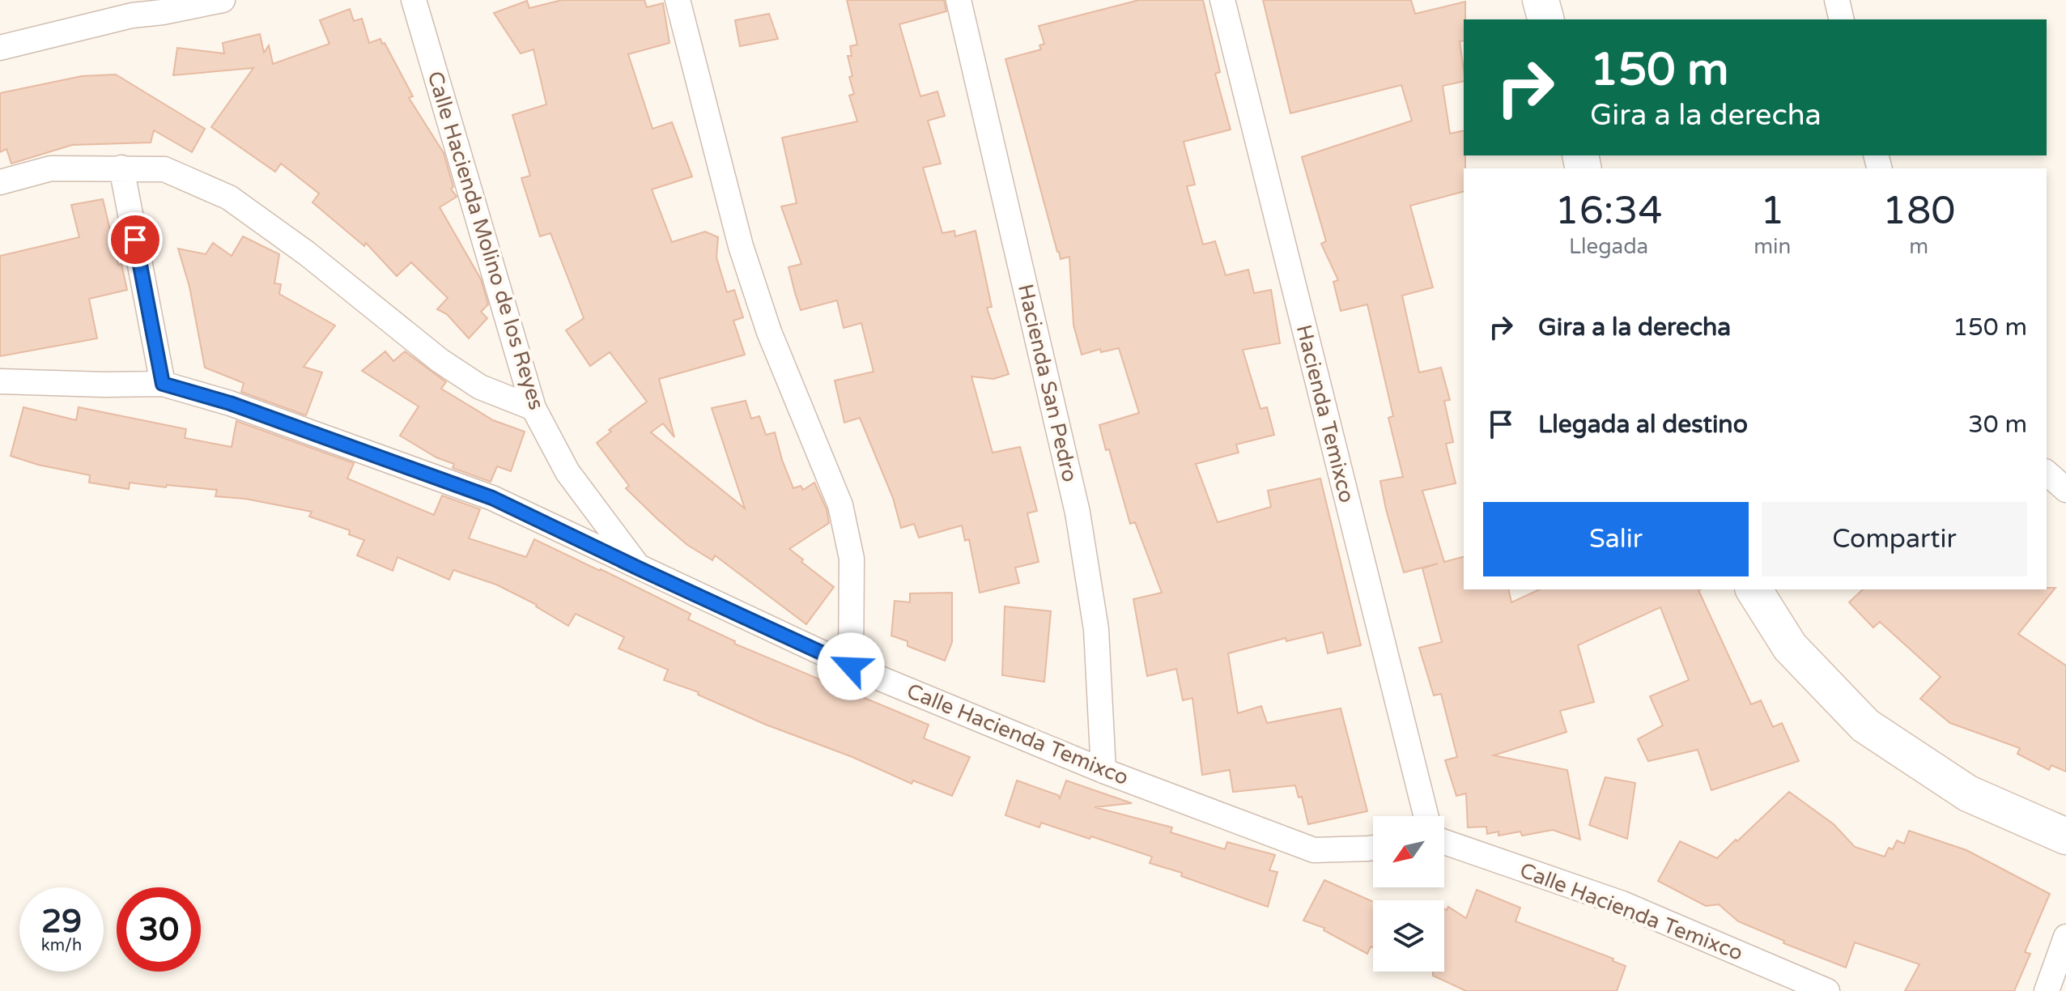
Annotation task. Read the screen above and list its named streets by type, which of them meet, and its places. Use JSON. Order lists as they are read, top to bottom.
{
  "streets": {
    "street": [
      "Calle Hacienda Molino de los Reyes",
      "Hacienda San Pedro",
      "Hacienda Temixco",
      "Calle Hacienda Temixco"
    ]
  },
  "crossings": [
    ["Calle Hacienda Molino de los Reyes", "Calle Hacienda Temixco"],
    ["Hacienda San Pedro", "Calle Hacienda Temixco"]
  ],
  "north": "bottom left",
  "page": {
    "turn": ["150 m", "Gira a la derecha"],
    "eta": [
      "16:34",
      "Llegada",
      "1",
      "min",
      "180",
      "m"
    ],
    "list": [
      {
        "name": "Gira a la derecha",
        "value": "150 m"
      },
      {
        "name": "Llegada al destino",
        "value": "30 m"
      }
    ],
    "buttons": ["Salir", "Compartir"],
    "speed": "29 km/h",
    "limit": "30"
  }
}
